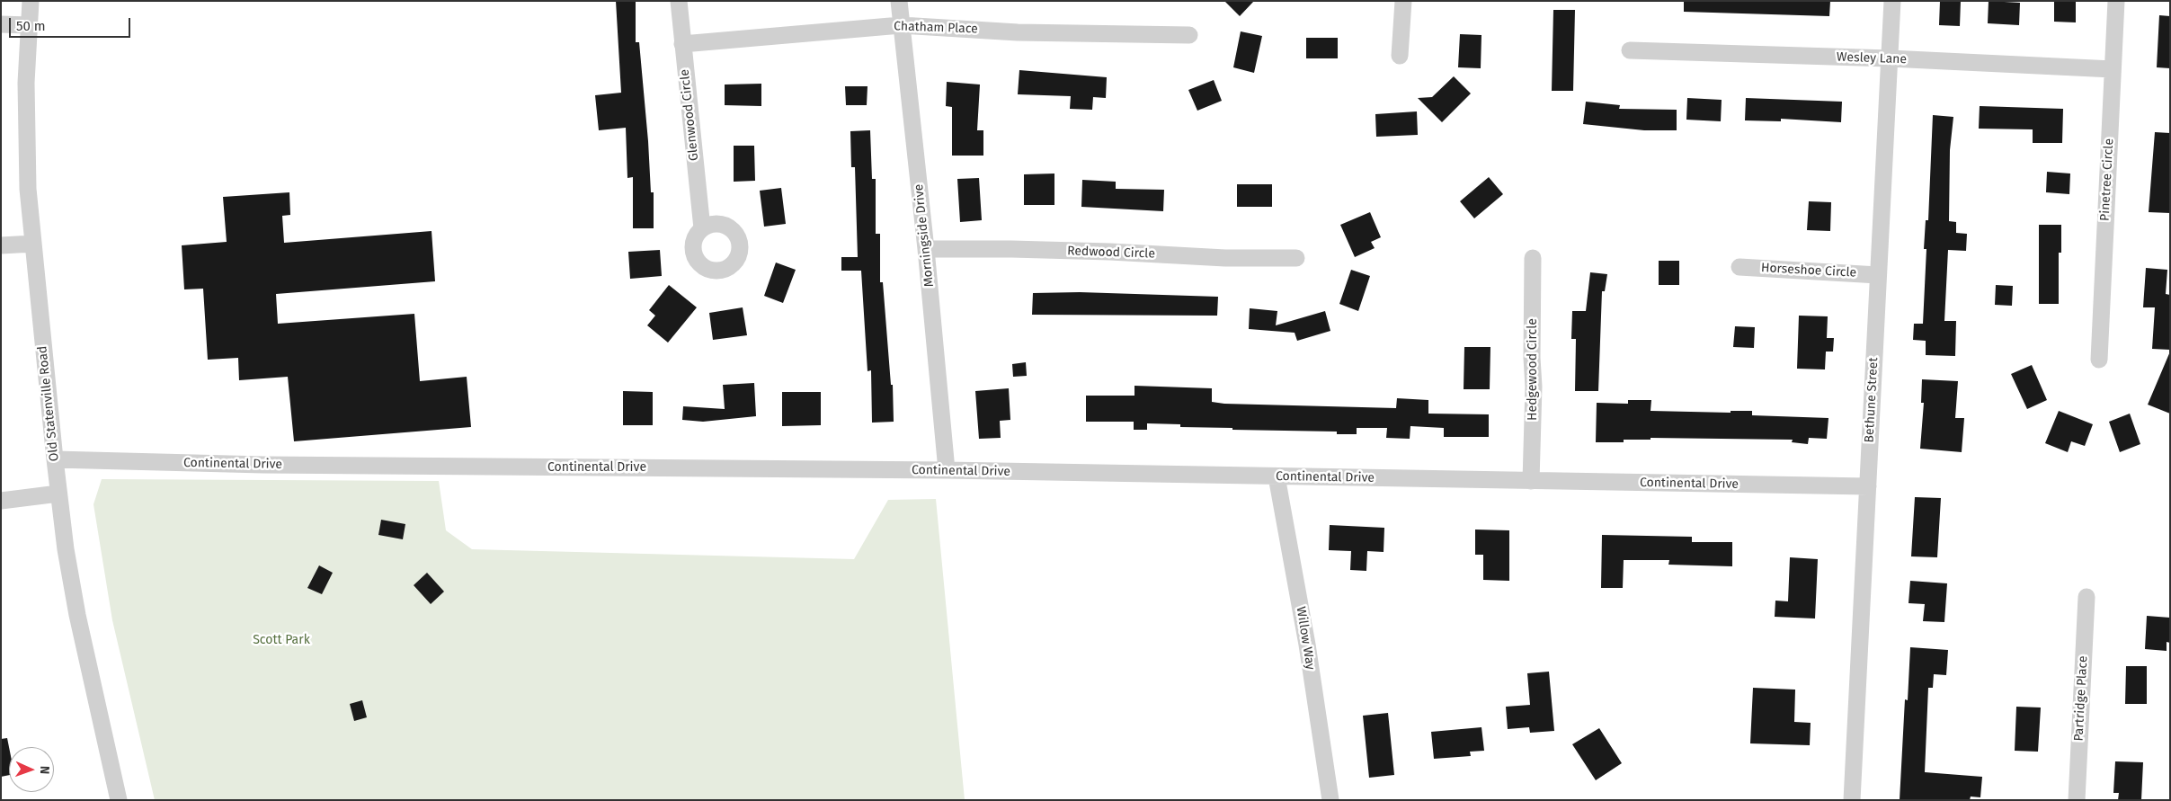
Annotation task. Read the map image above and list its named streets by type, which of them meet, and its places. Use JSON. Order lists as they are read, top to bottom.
{
  "streets": {
    "street": [
      "Chatham Place",
      "Wesley Lane",
      "Glenwood Circle",
      "Pinetree Circle",
      "Morningside Drive",
      "Redwood Circle",
      "Horseshoe Circle",
      "Hedgewood Circle",
      "Bethune Street",
      "Old Statenville Road",
      "Continental Drive",
      "Willow Way",
      "Partridge Place"
    ]
  },
  "crossings": [
    ["Chatham Place", "Glenwood Circle"],
    ["Chatham Place", "Morningside Drive"],
    ["Wesley Lane", "Pinetree Circle"],
    ["Wesley Lane", "Bethune Street"],
    ["Morningside Drive", "Redwood Circle"],
    ["Morningside Drive", "Continental Drive"],
    ["Horseshoe Circle", "Bethune Street"],
    ["Hedgewood Circle", "Continental Drive"],
    ["Bethune Street", "Continental Drive"],
    ["Old Statenville Road", "Continental Drive"],
    ["Continental Drive", "Willow Way"]
  ],
  "parks": ["Scott Park"],
  "scale_bar": "50 m",
  "north": "right"
}
